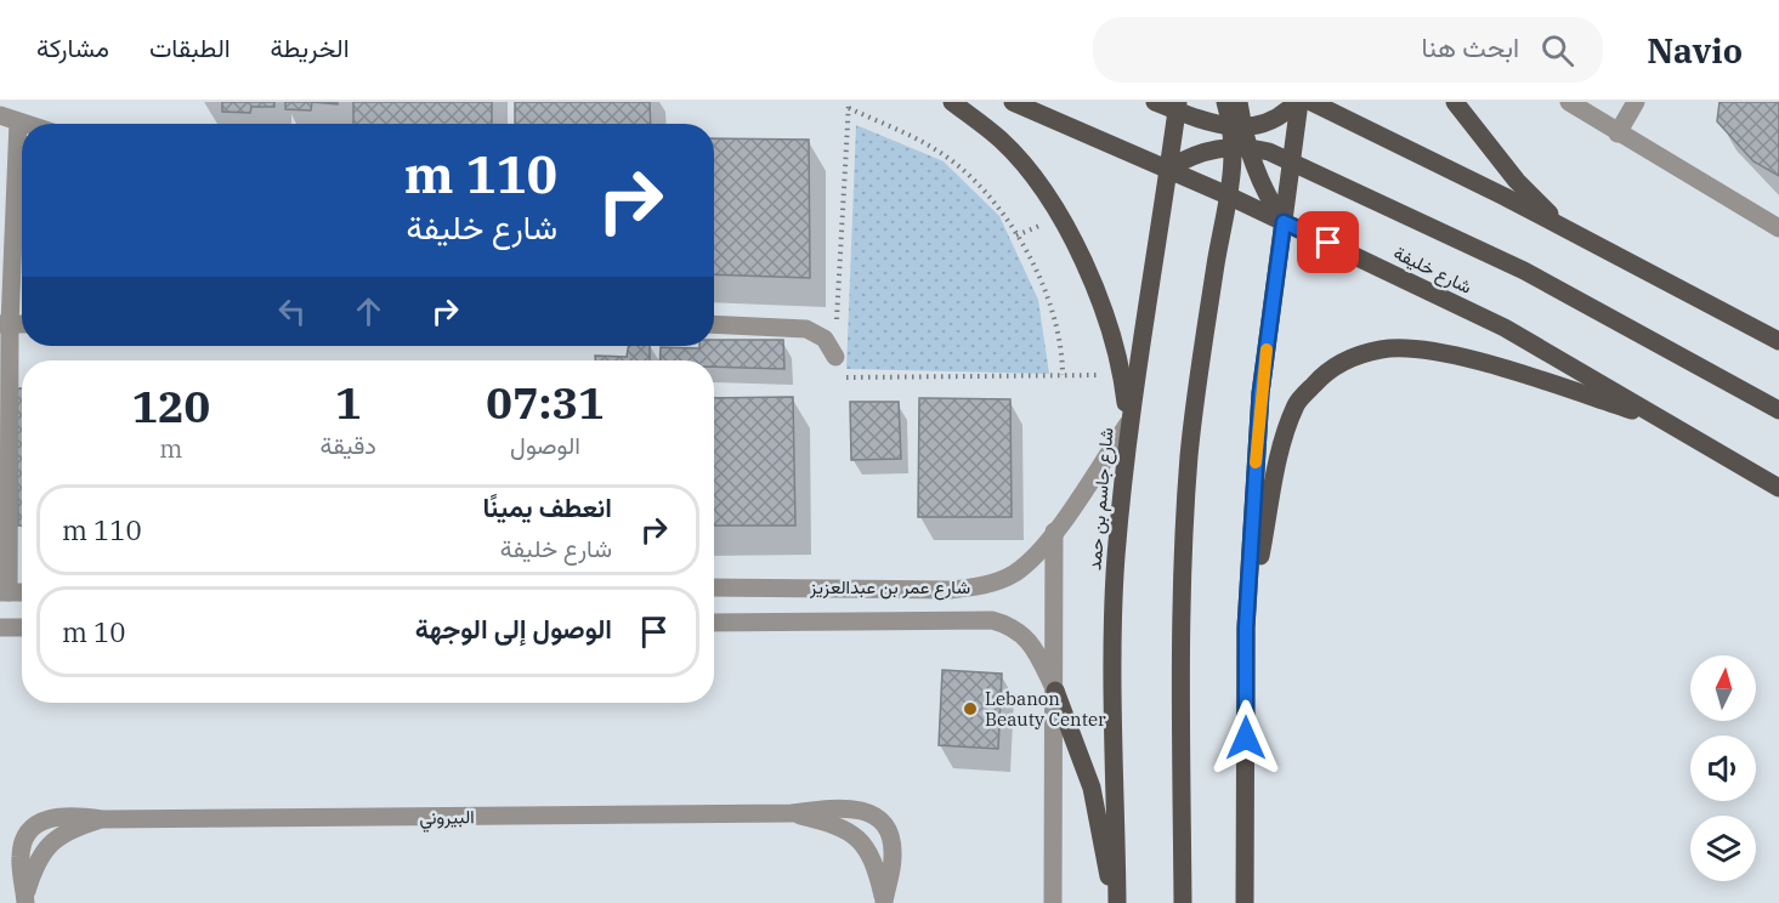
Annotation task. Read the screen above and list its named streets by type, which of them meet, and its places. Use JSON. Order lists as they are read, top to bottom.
{
  "streets": {
    "main road": ["شارع خليفة", "شارع جاسم بن حمد"],
    "street": ["شارع عمر بن عبدالعزيز", "البيروني"]
  },
  "crossings": [
    ["شارع خليفة", "شارع جاسم بن حمد"],
    ["شارع جاسم بن حمد", "شارع عمر بن عبدالعزيز"]
  ],
  "places": ["Lebanon Beauty Center"],
  "north": "top",
  "page": {
    "header": "Navio",
    "search": "ابحث هنا",
    "nav": ["الخريطة", "الطبقات", "مشاركة"],
    "turn": ["110 m", "شارع خليفة"],
    "eta": [
      "07:31",
      "الوصول",
      "1",
      "دقيقة",
      "120",
      "m"
    ],
    "list": [
      {
        "name": "انعطف يمينًا",
        "note": "شارع خليفة",
        "value": "110 m"
      },
      {
        "name": "الوصول إلى الوجهة",
        "value": "10 m"
      }
    ]
  }
}
